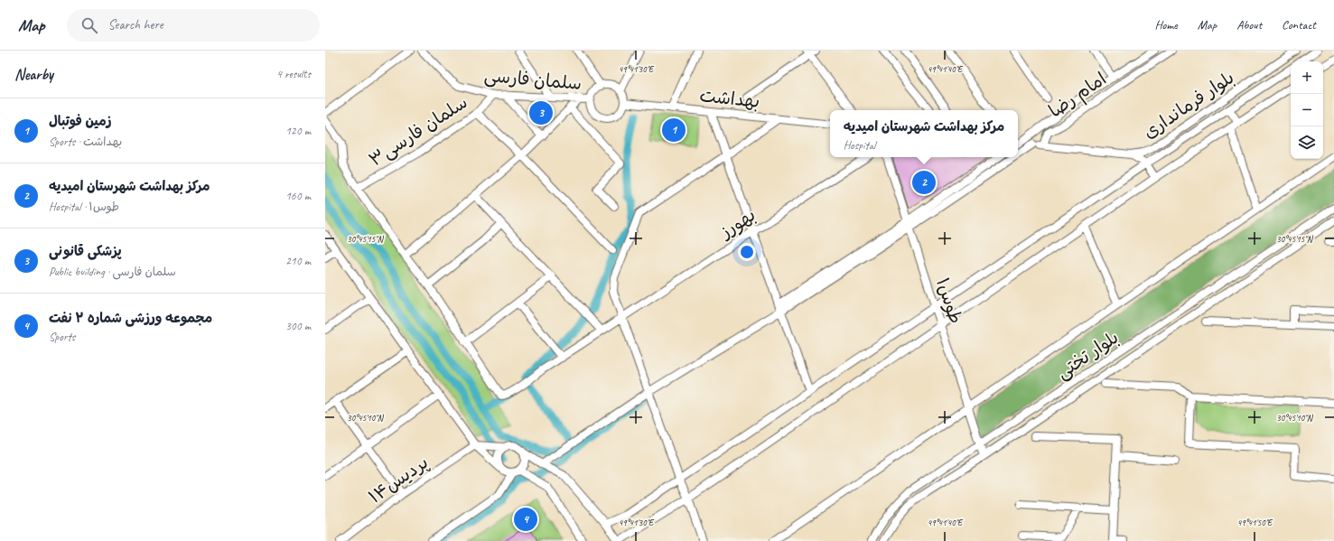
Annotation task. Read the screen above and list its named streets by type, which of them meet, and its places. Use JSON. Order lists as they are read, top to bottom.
{
  "streets": {
    "street": [
      "سلمان فارسی",
      "امام رضا",
      "بهداشت",
      "بلوار فرمانداری",
      "سلمان فارسی۳",
      "بهورز",
      "طوس۱",
      "بلوار تختی",
      "پردیس۱۴"
    ]
  },
  "crossings": [
    ["سلمان فارسی", "بهداشت"],
    ["سلمان فارسی", "سلمان فارسی۳"],
    ["بلوار فرمانداری", "طوس۱"],
    ["طوس۱", "بلوار تختی"]
  ],
  "page": {
    "header": "Map",
    "search": "Search here",
    "nav": [
      "Home",
      "Map",
      "About",
      "Contact"
    ],
    "heading": ["Nearby", "4 results"],
    "map_buttons": ["+", "−"],
    "list": [
      {
        "mark": "1",
        "name": "زمین فوتبال",
        "note": "Sports · بهداشت",
        "value": "120 m"
      },
      {
        "mark": "2",
        "name": "مرکز بهداشت شهرستان امیدیه",
        "note": "Hospital · طوس۱",
        "value": "160 m"
      },
      {
        "mark": "3",
        "name": "پزشکی قانونی",
        "note": "Public building · سلمان فارسی",
        "value": "210 m"
      },
      {
        "mark": "4",
        "name": "مجموعه ورزشی شماره ۲ نفت",
        "note": "Sports",
        "value": "300 m"
      }
    ],
    "pins": [
      "3",
      "1",
      "2",
      "4"
    ],
    "popup": ["مرکز بهداشت شهرستان امیدیه", "Hospital"]
  },
  "coordinates": [
    "49°41'30\"E",
    "49°41'40\"E",
    "30°45'15\"N",
    "30°45'10\"N",
    "49°41'50\"E"
  ]
}
